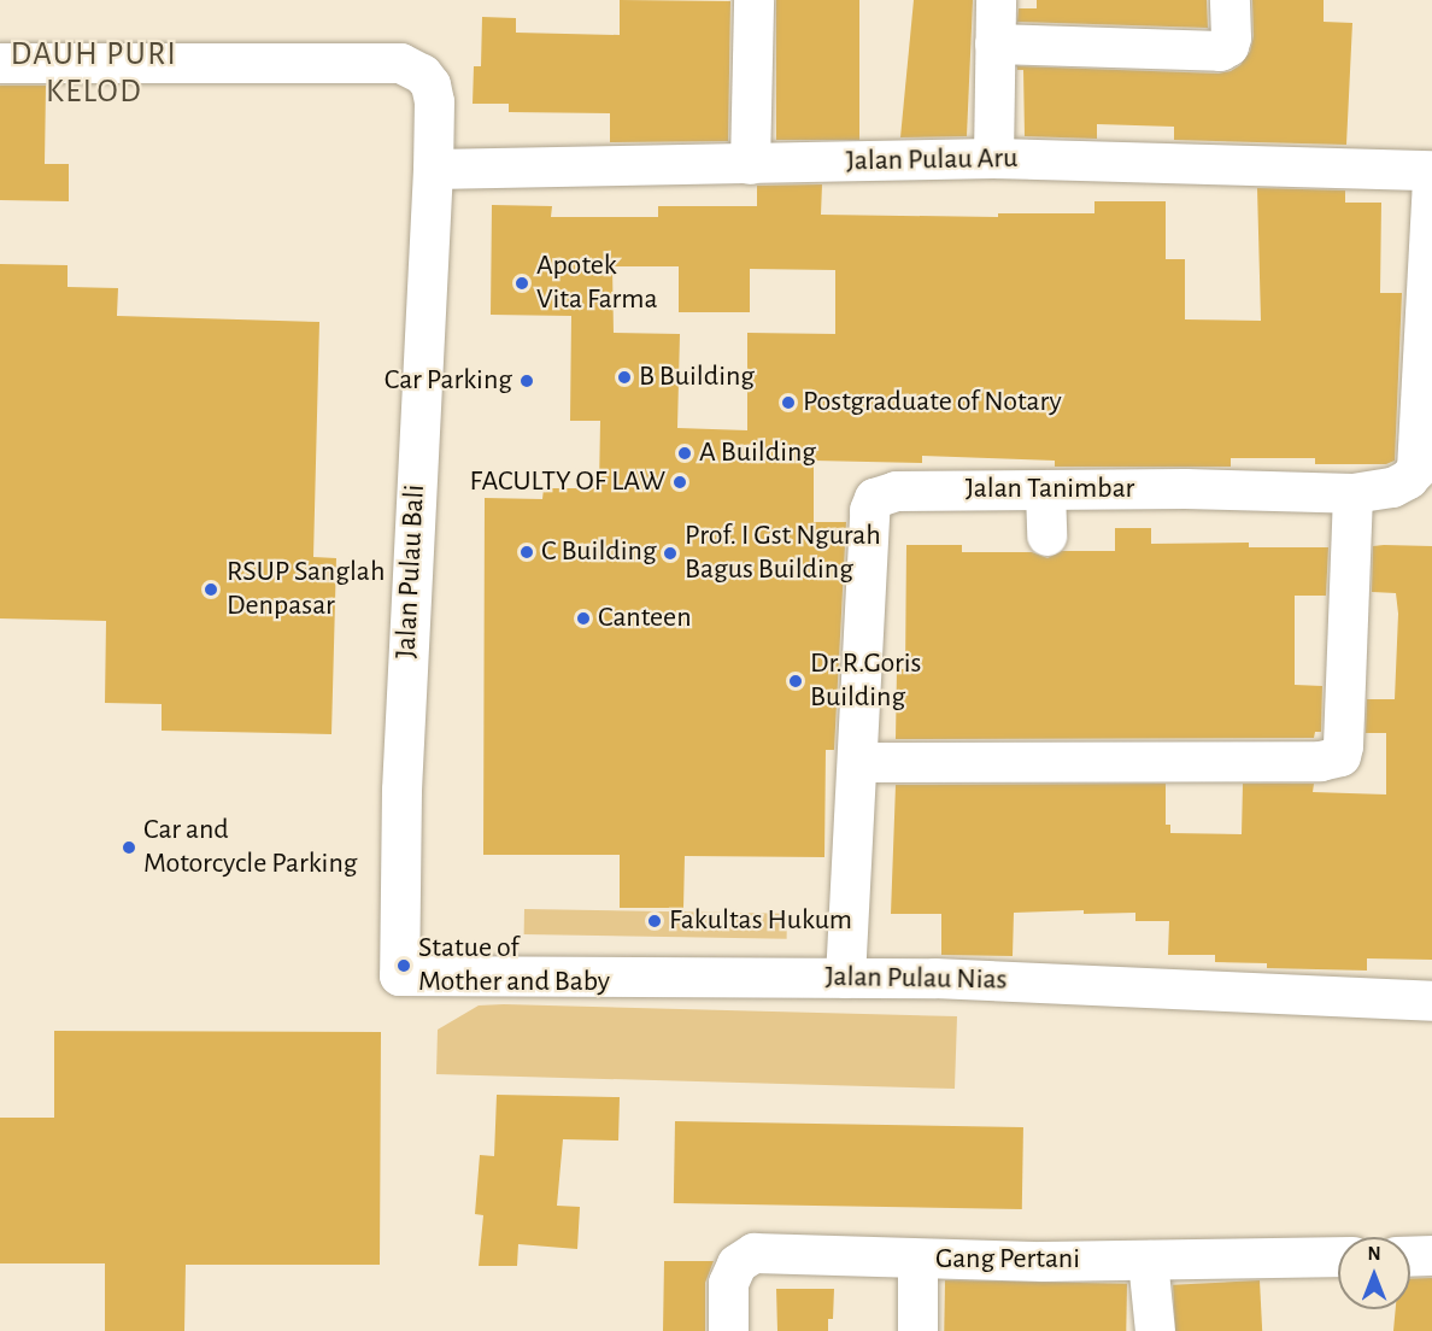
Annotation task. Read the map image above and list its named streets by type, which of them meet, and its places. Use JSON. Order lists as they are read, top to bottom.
{
  "streets": {
    "street": [
      "Jalan Pulau Aru",
      "Jalan Tanimbar",
      "Jalan Pulau Bali",
      "Jalan Pulau Nias",
      "Gang Pertani"
    ]
  },
  "crossings": [
    ["Jalan Pulau Aru", "Jalan Pulau Bali"],
    ["Jalan Tanimbar", "Jalan Pulau Nias"],
    ["Jalan Pulau Bali", "Jalan Pulau Nias"]
  ],
  "districts": ["DAUH PURI KELOD"],
  "places": [
    "Apotek Vita Farma",
    "B Building",
    "Car Parking",
    "Postgraduate of Notary",
    "A Building",
    "FACULTY OF LAW",
    "C Building",
    "Prof. I Gst Ngurah Bagus Building",
    "RSUP Sanglah Denpasar",
    "Canteen",
    "Dr.R.Goris Building",
    "Car and Motorcycle Parking",
    "Fakultas Hukum",
    "Statue of Mother and Baby"
  ],
  "north": "top"
}
